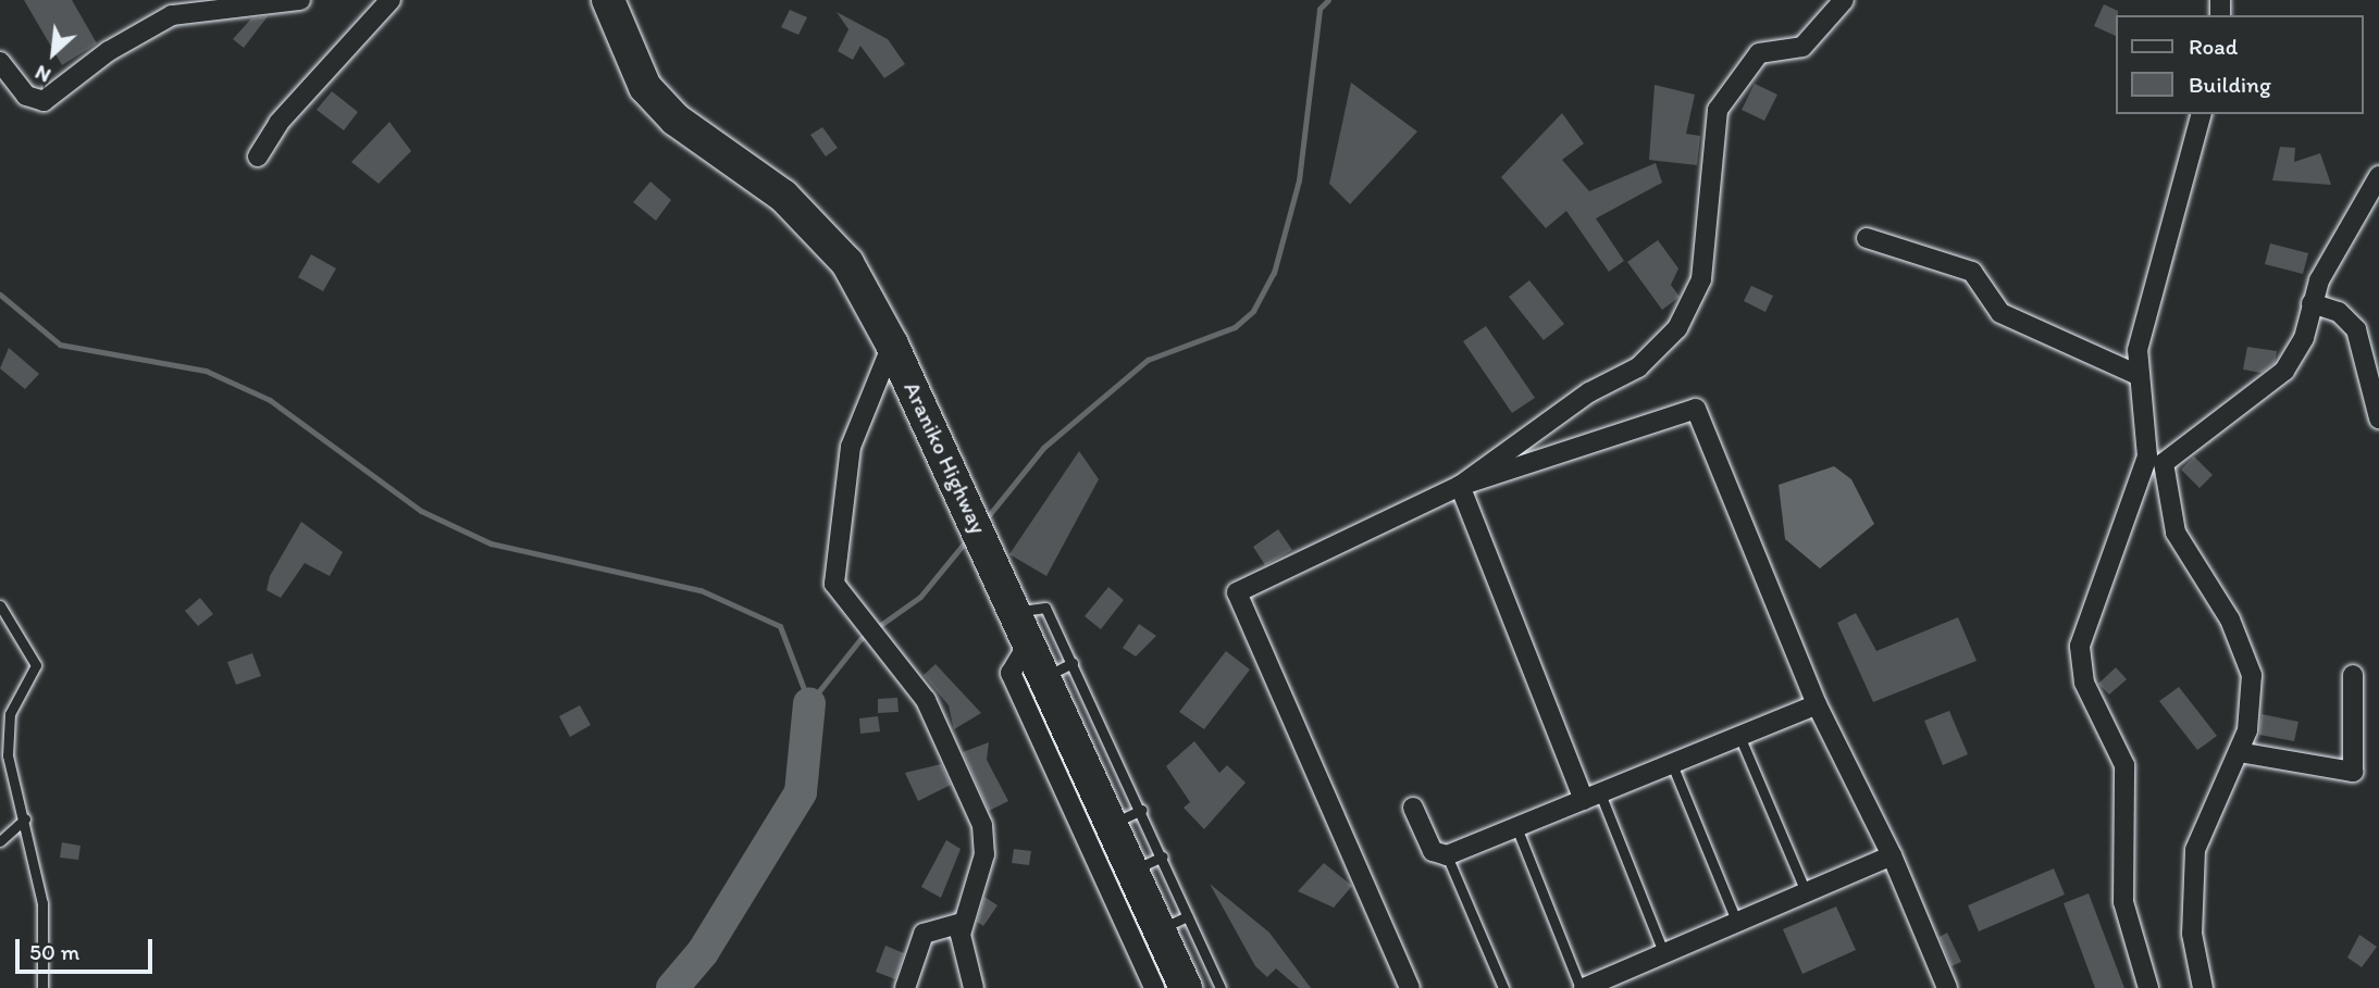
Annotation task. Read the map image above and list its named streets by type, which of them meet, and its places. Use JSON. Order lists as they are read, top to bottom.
{
  "streets": {
    "highway": ["Araniko Highway"]
  },
  "legend": ["Road", "Building"],
  "scale_bar": "50 m",
  "north": "bottom left"
}
